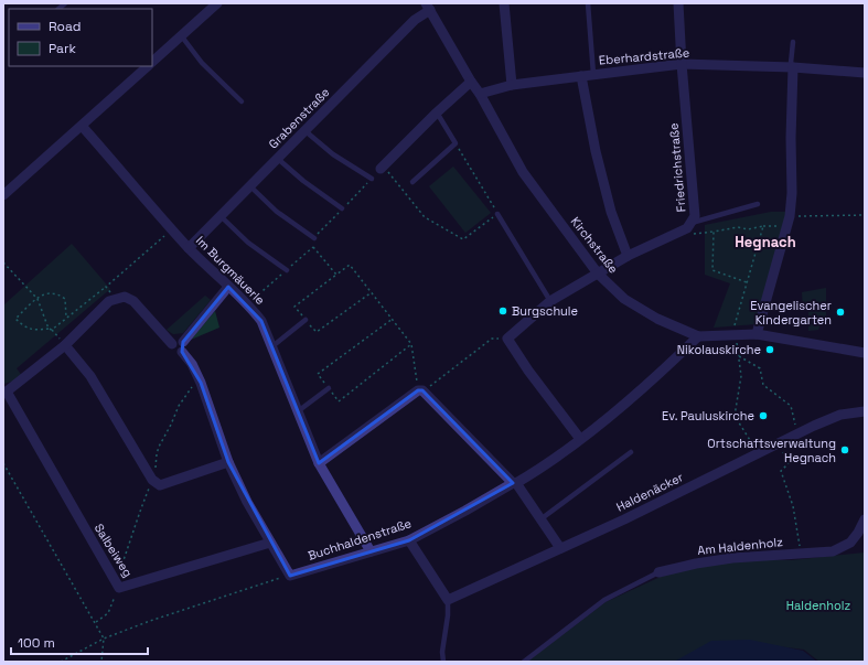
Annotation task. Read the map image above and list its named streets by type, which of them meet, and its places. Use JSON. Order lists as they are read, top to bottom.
{
  "streets": {
    "street": [
      "Eberhardstraße",
      "Grabenstraße",
      "Friedrichstraße",
      "Kirchstraße",
      "Im Burgmäuerle",
      "Haldenäcker",
      "Buchhaldenstraße",
      "Am Haldenholz",
      "Salbeiweg"
    ]
  },
  "crossings": [
    ["Eberhardstraße", "Friedrichstraße"],
    ["Eberhardstraße", "Kirchstraße"],
    ["Grabenstraße", "Kirchstraße"],
    ["Grabenstraße", "Im Burgmäuerle"],
    ["Friedrichstraße", "Kirchstraße"],
    ["Kirchstraße", "Buchhaldenstraße"],
    ["Im Burgmäuerle", "Buchhaldenstraße"]
  ],
  "districts": ["Hegnach"],
  "parks": ["Haldenholz"],
  "places": [
    "Burgschule",
    "Evangelischer Kindergarten",
    "Nikolauskirche",
    "Ev. Pauluskirche",
    "Ortschaftsverwaltung Hegnach"
  ],
  "legend": ["Road", "Park"],
  "scale_bar": "100 m"
}
